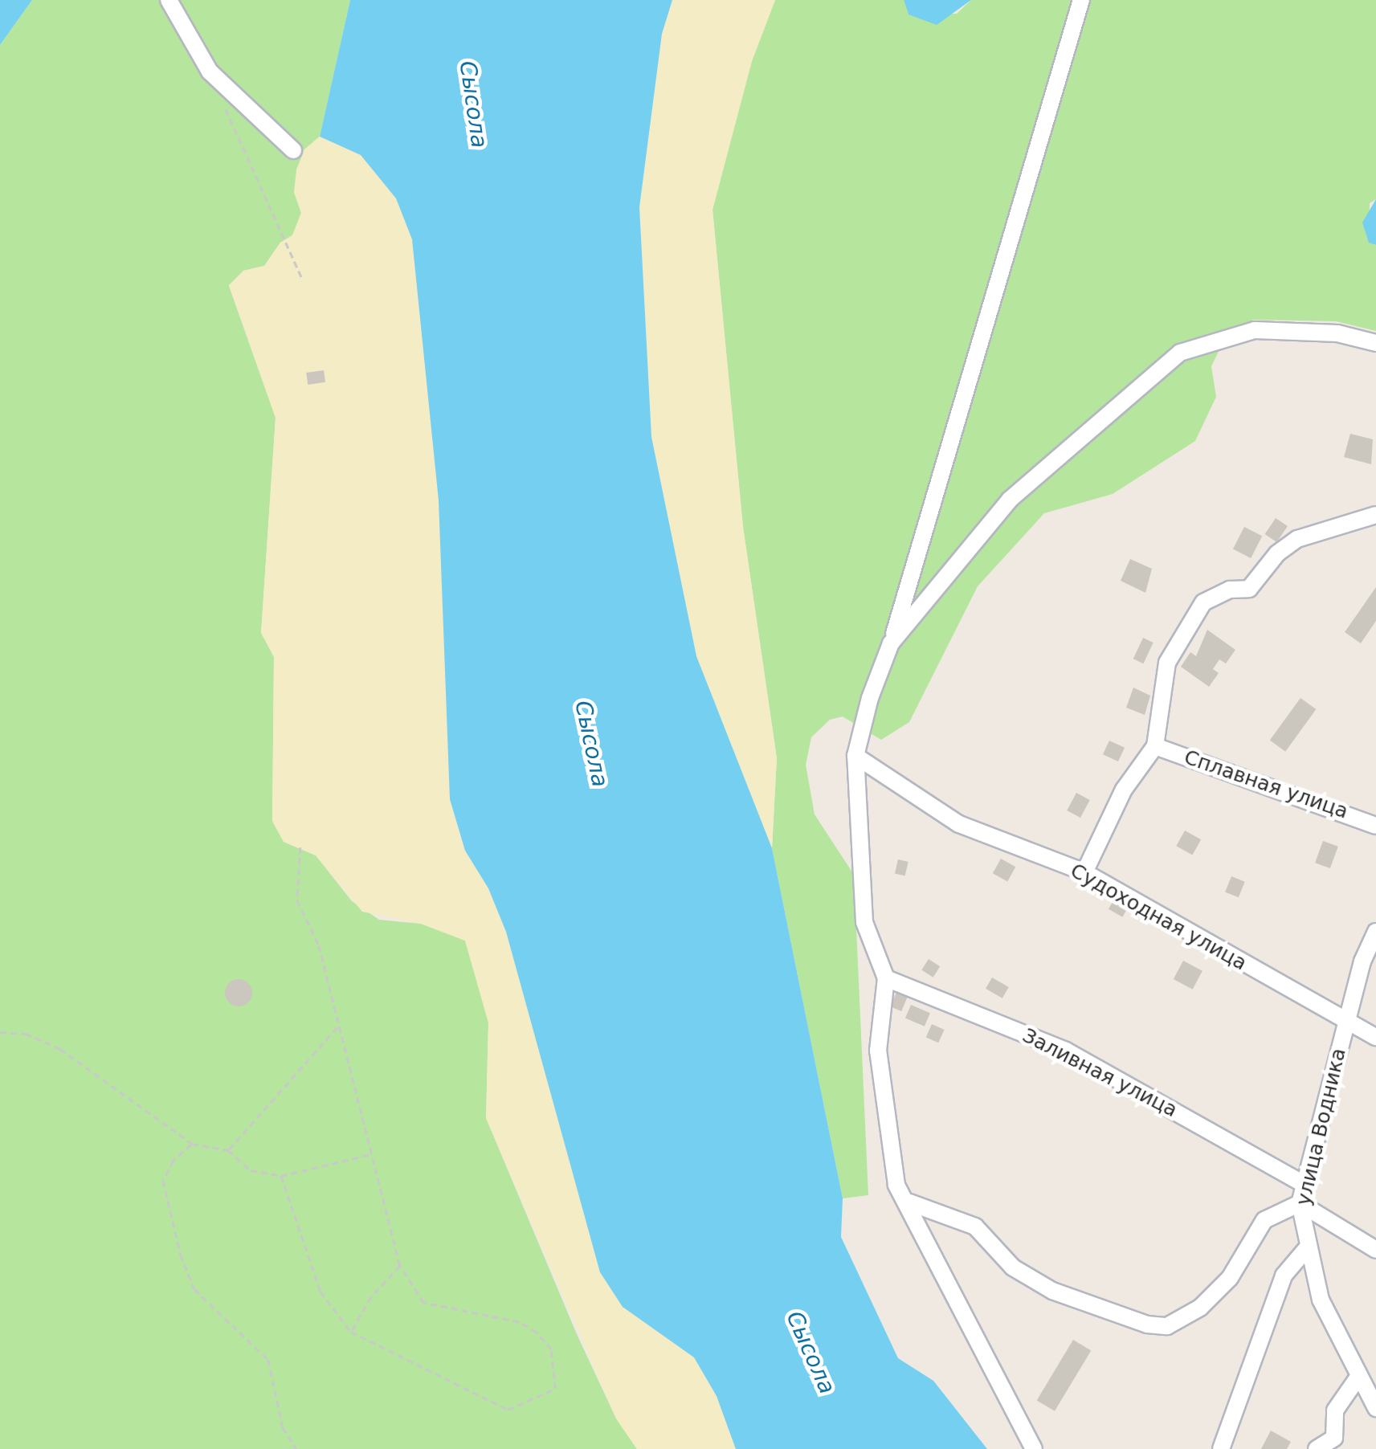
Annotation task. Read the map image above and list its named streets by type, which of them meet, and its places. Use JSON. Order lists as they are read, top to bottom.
{
  "streets": {
    "street": [
      "Сплавная улица",
      "Судоходная улица",
      "Заливная улица",
      "улица Водника"
    ]
  },
  "crossings": [
    ["Судоходная улица", "улица Водника"],
    ["Заливная улица", "улица Водника"]
  ],
  "water": ["Сысола"]
}
